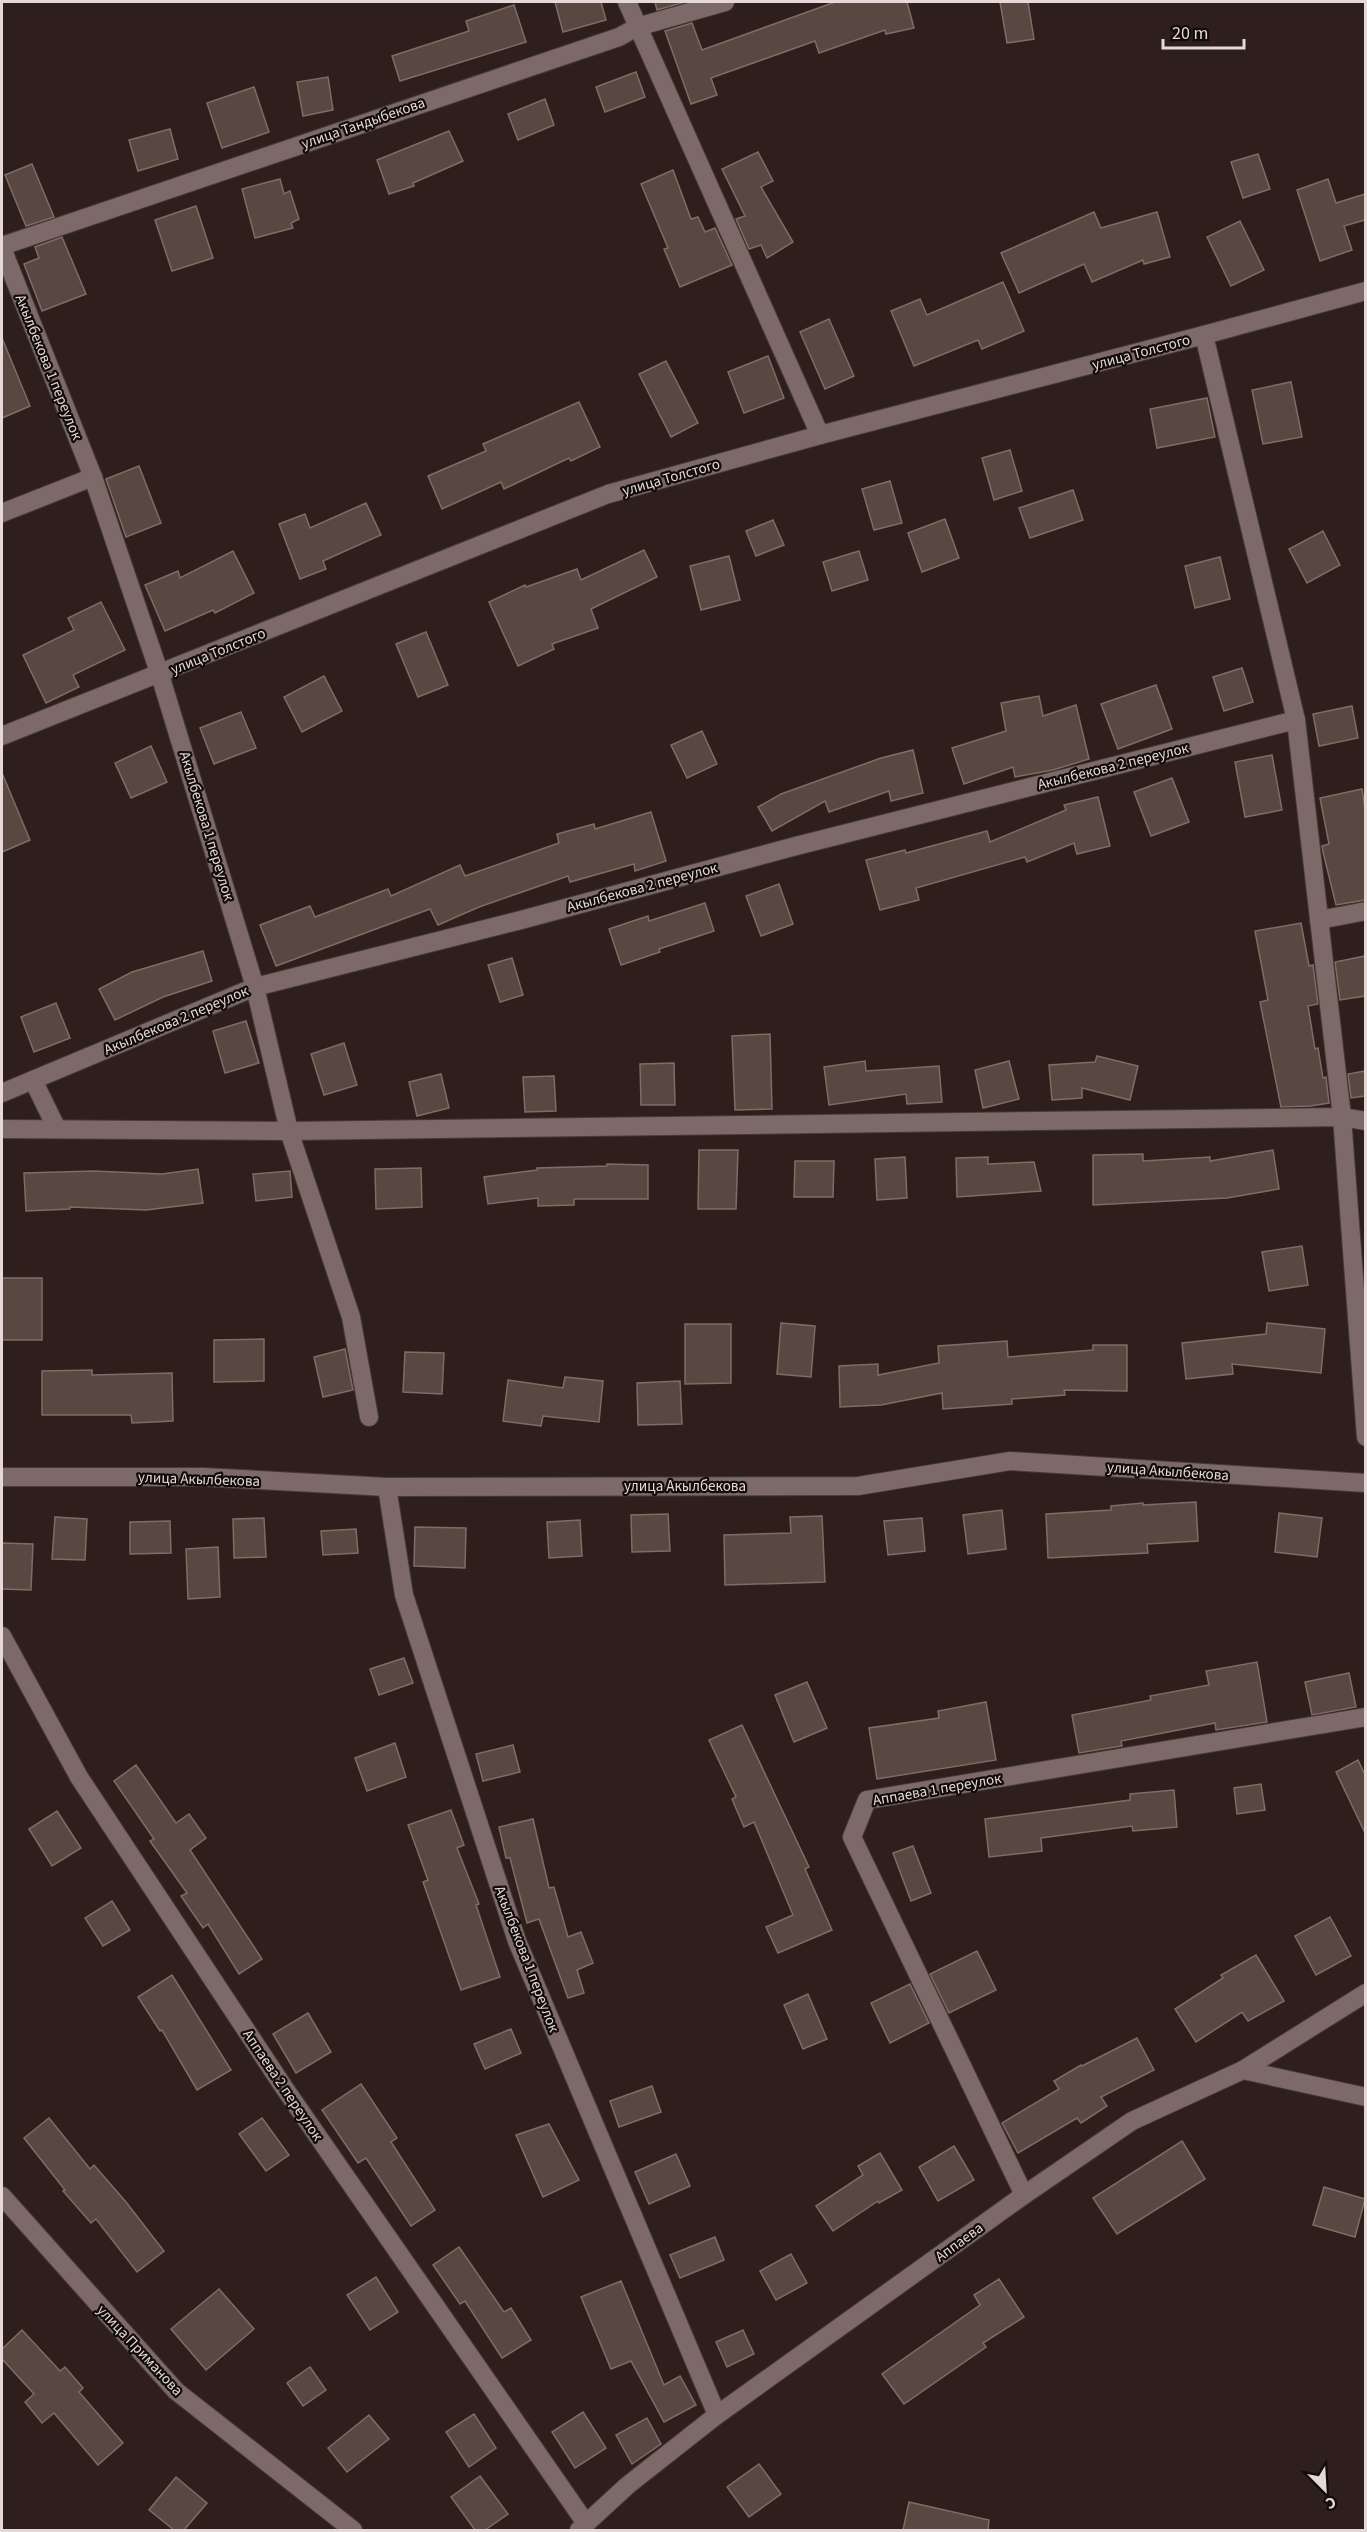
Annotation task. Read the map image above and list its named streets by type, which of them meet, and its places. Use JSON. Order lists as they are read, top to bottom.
{
  "streets": {
    "street": [
      "улица Тандыбекова",
      "улица Толстого",
      "Акылбекова 1 переулок",
      "Акылбекова 2 переулок",
      "улица Акылбекова",
      "Аппаева 1 переулок",
      "Аппаева 2 переулок",
      "Аппаева",
      "улица Приманова"
    ]
  },
  "crossings": [
    ["улица Тандыбекова", "Акылбекова 1 переулок"],
    ["улица Толстого", "Акылбекова 1 переулок"],
    ["Акылбекова 1 переулок", "Акылбекова 2 переулок"],
    ["Акылбекова 1 переулок", "улица Акылбекова"],
    ["Акылбекова 1 переулок", "Аппаева"],
    ["Аппаева 1 переулок", "Аппаева"],
    ["Аппаева 2 переулок", "Аппаева"]
  ],
  "scale_bar": "20 m",
  "north": "bottom right"
}
